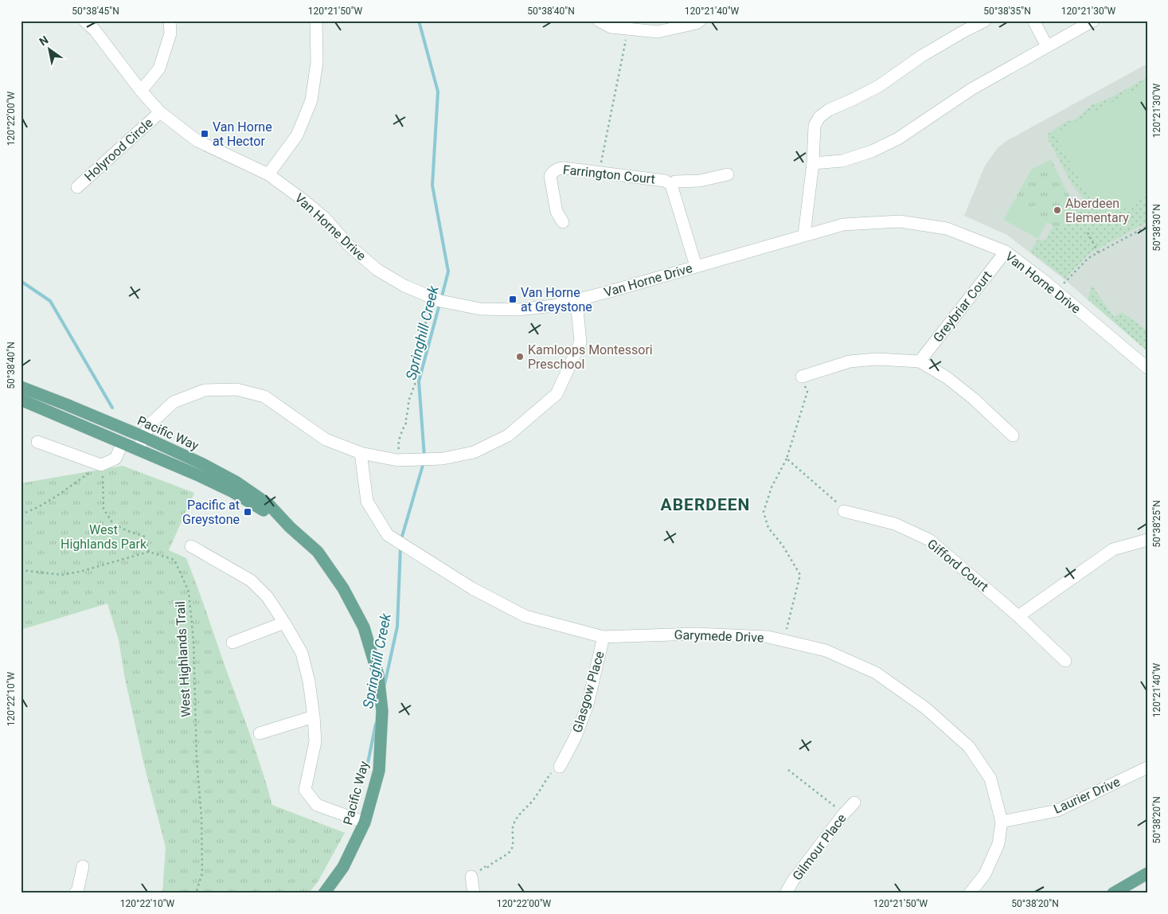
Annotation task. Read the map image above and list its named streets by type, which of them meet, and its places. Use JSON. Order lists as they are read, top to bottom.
{
  "streets": {
    "main road": ["Pacific Way"],
    "street": [
      "Holyrood Circle",
      "Farrington Court",
      "Van Horne Drive",
      "Greybriar Court",
      "Gifford Court",
      "Garymede Drive",
      "Glasgow Place",
      "Laurier Drive",
      "Gilmour Place"
    ],
    "path": ["West Highlands Trail"]
  },
  "crossings": [
    ["Holyrood Circle", "Van Horne Drive"],
    ["Farrington Court", "Van Horne Drive"],
    ["Van Horne Drive", "Greybriar Court"],
    ["Garymede Drive", "Glasgow Place"],
    ["Garymede Drive", "Laurier Drive"]
  ],
  "districts": ["ABERDEEN"],
  "water": ["Springhill Creek"],
  "parks": ["West Highlands Park"],
  "places": {
    "transit": ["Van Horne at Hector", "Van Horne at Greystone", "Pacific at Greystone"],
    "other": ["Aberdeen Elementary", "Kamloops Montessori Preschool"]
  },
  "north": "top left",
  "coordinates": [
    "50°38'45\"N",
    "120°21'50\"W",
    "50°38'40\"N",
    "120°21'40\"W",
    "50°38'35\"N",
    "120°21'30\"W",
    "120°22'00\"W",
    "50°38'30\"N",
    "50°38'25\"N",
    "120°22'10\"W",
    "50°38'20\"N"
  ]
}
